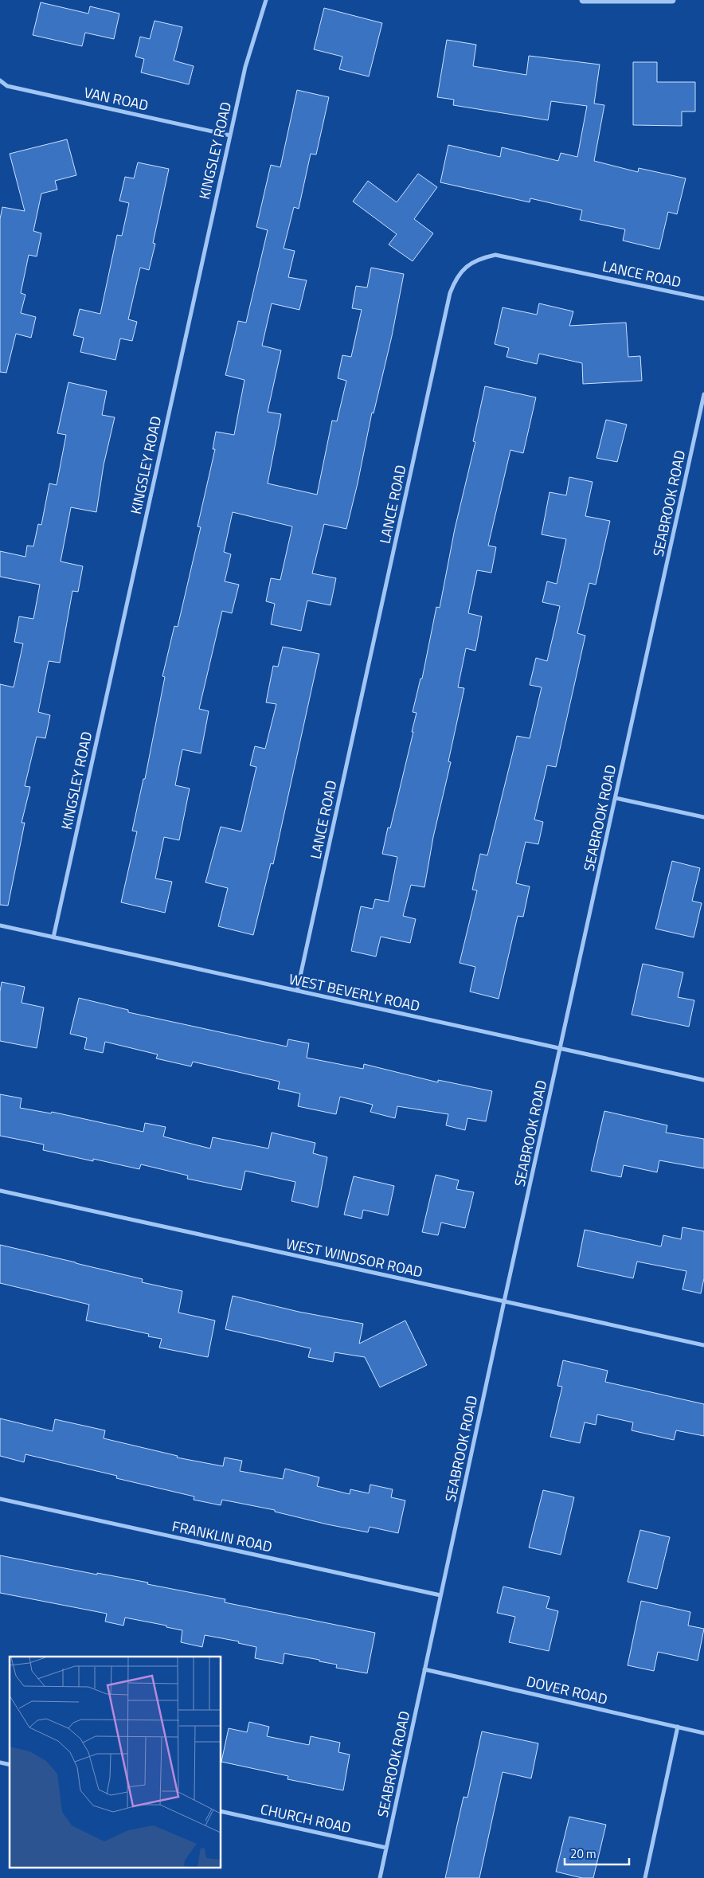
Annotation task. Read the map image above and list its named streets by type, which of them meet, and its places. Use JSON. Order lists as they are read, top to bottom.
{
  "streets": {
    "street": [
      "VAN ROAD",
      "KINGSLEY ROAD",
      "LANCE ROAD",
      "SEABROOK ROAD",
      "WEST BEVERLY ROAD",
      "WEST WINDSOR ROAD",
      "FRANKLIN ROAD",
      "DOVER ROAD",
      "CHURCH ROAD"
    ]
  },
  "crossings": [
    ["VAN ROAD", "KINGSLEY ROAD"],
    ["KINGSLEY ROAD", "WEST BEVERLY ROAD"],
    ["LANCE ROAD", "WEST BEVERLY ROAD"],
    ["SEABROOK ROAD", "WEST BEVERLY ROAD"],
    ["SEABROOK ROAD", "WEST WINDSOR ROAD"],
    ["SEABROOK ROAD", "FRANKLIN ROAD"],
    ["SEABROOK ROAD", "DOVER ROAD"],
    ["SEABROOK ROAD", "CHURCH ROAD"]
  ],
  "scale_bar": "20 m"
}
